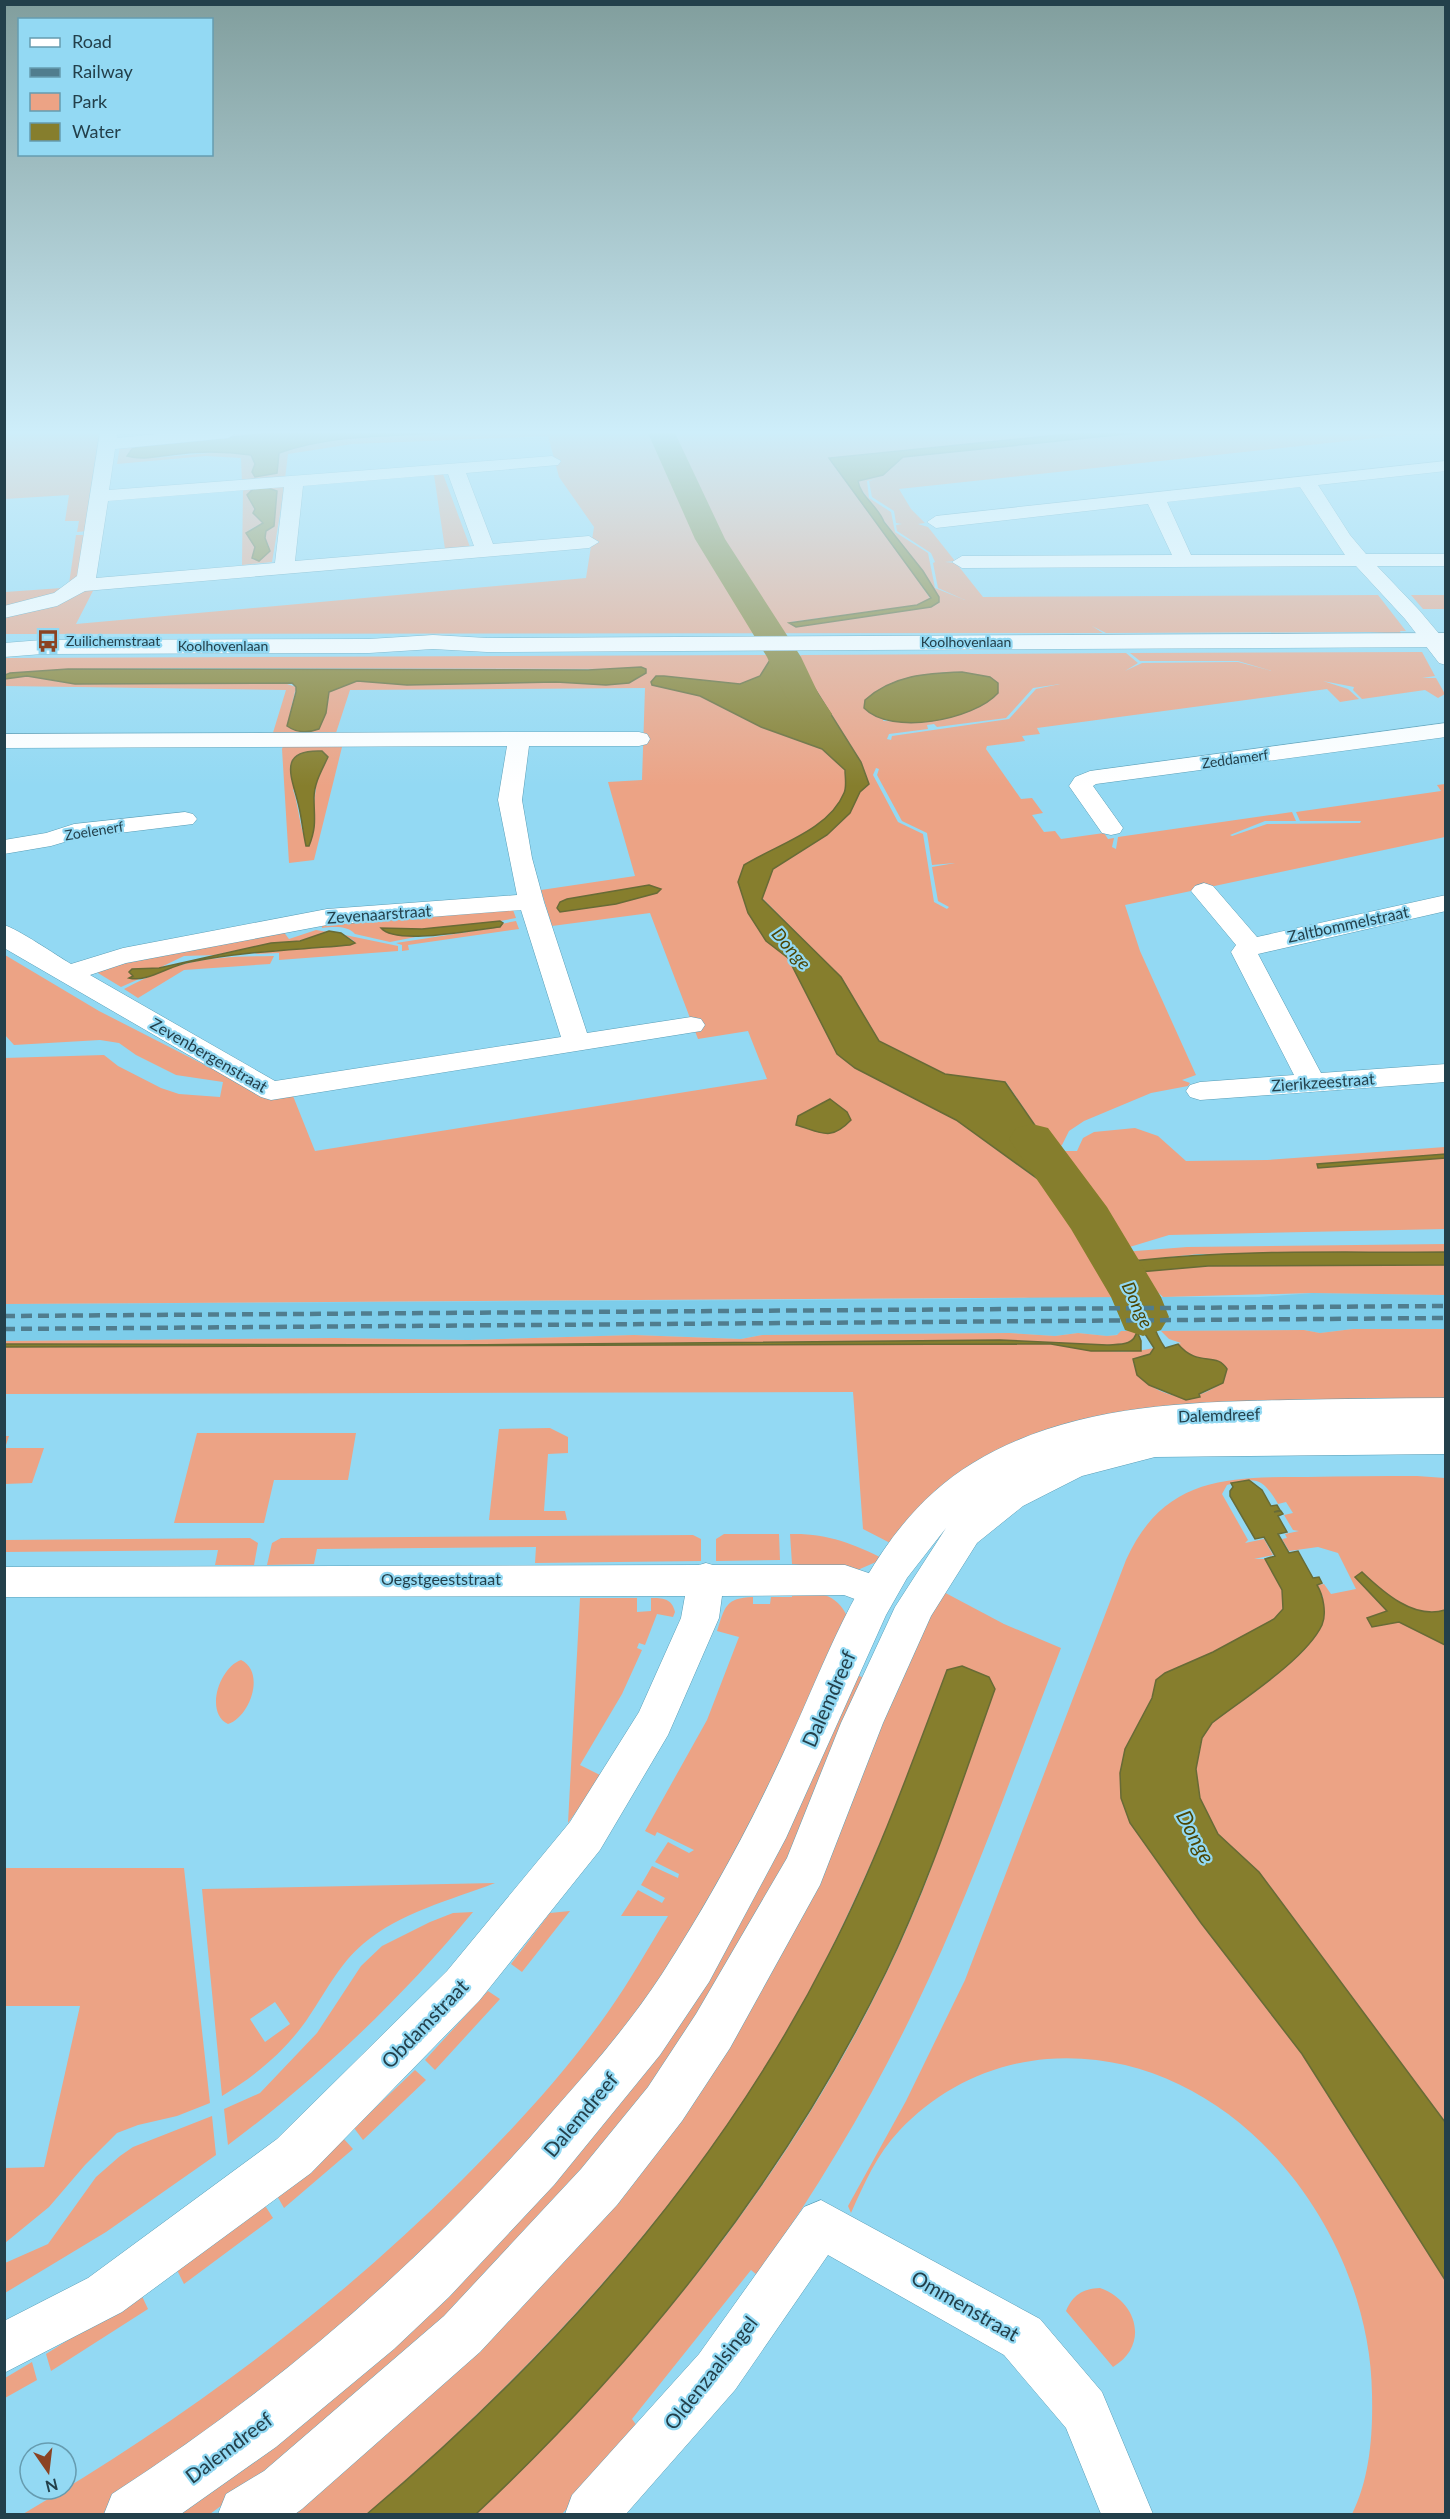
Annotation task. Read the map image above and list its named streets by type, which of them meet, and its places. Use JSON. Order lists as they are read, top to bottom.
{
  "streets": {
    "street": [
      "Koolhovenlaan",
      "Zeddamerf",
      "Zoelenerf",
      "Zevenaarstraat",
      "Zaltbommelstraat",
      "Zevenbergenstraat",
      "Zierikzeestraat",
      "Dalemdreef",
      "Oegstgeeststraat",
      "Obdamstraat",
      "Ommenstraat",
      "Oldenzaalsingel"
    ]
  },
  "crossings": [
    ["Zevenaarstraat", "Zevenbergenstraat"],
    ["Dalemdreef", "Oegstgeeststraat"],
    ["Oegstgeeststraat", "Obdamstraat"],
    ["Ommenstraat", "Oldenzaalsingel"]
  ],
  "water": ["Donge"],
  "places": {
    "bus stop": ["Zuilichemstraat"]
  },
  "legend": [
    "Road",
    "Railway",
    "Park",
    "Water"
  ],
  "north": "bottom"
}
